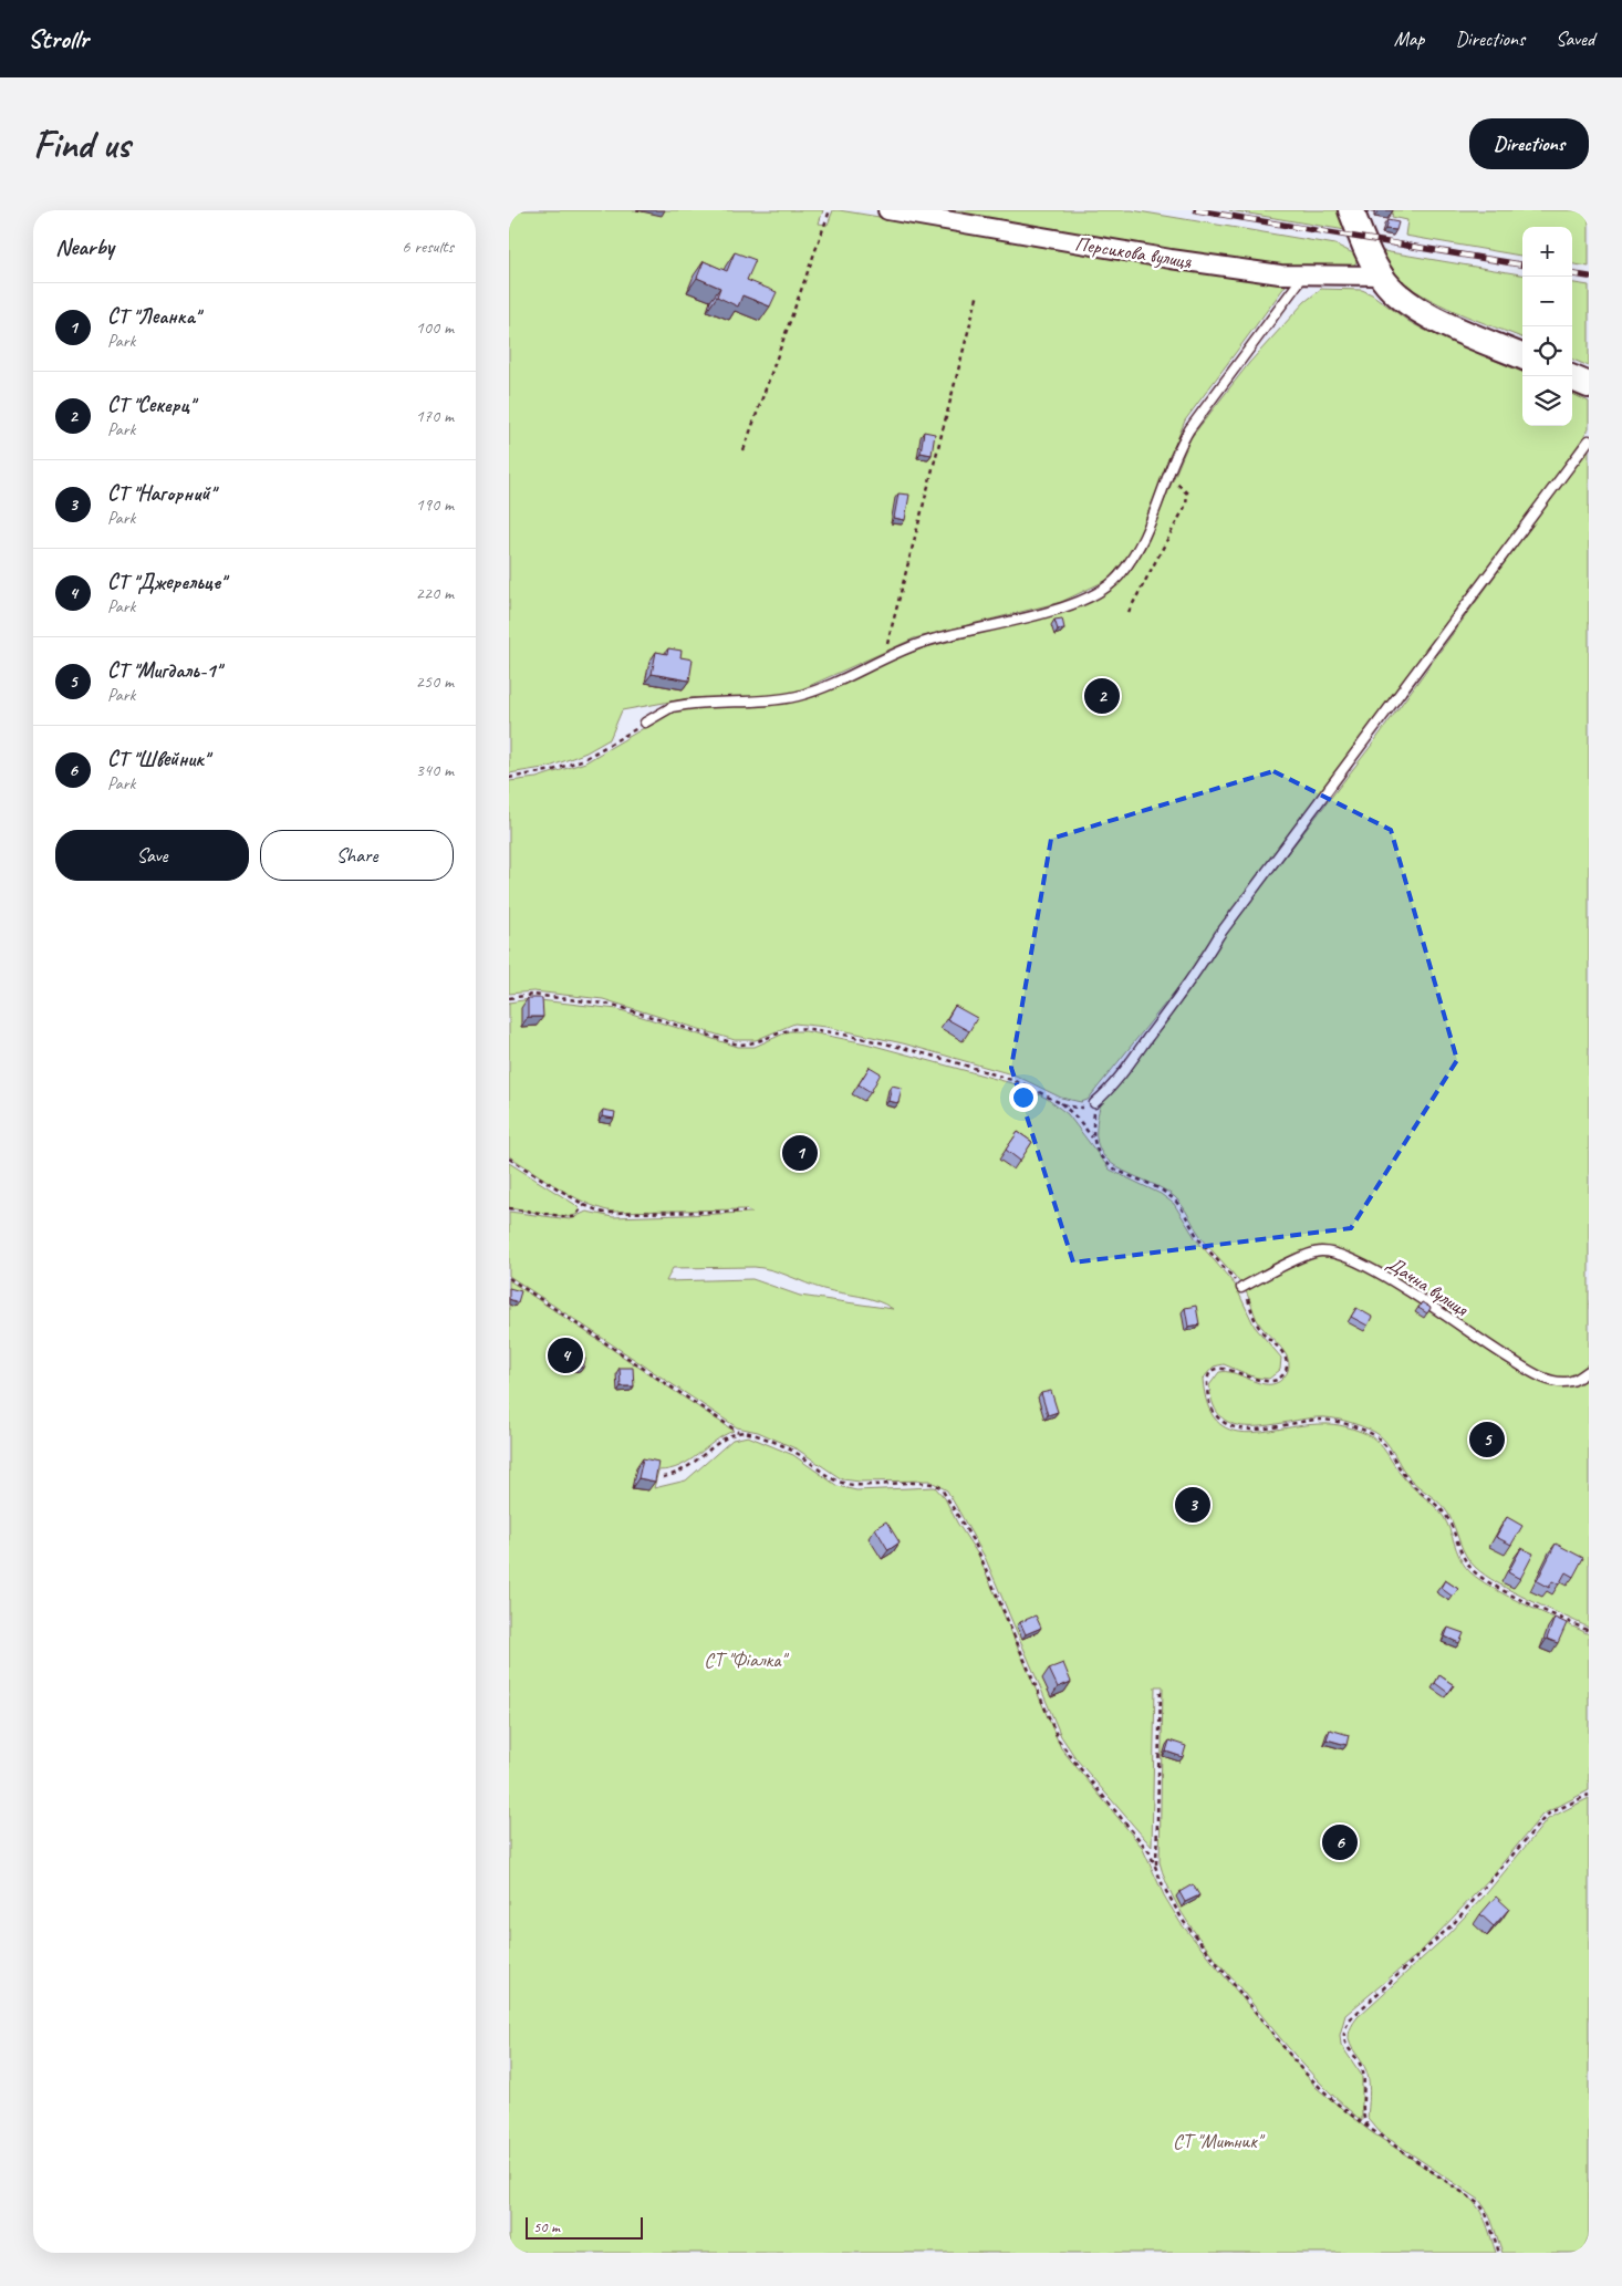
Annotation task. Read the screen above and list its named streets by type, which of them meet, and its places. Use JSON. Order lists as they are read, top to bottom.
{
  "streets": {
    "street": ["Персикова вулиця"],
    "lane": ["Дачна вулиця"]
  },
  "parks": ["СТ \"Фіалка\"", "СТ \"Митник\""],
  "scale_bar": "50 m",
  "page": {
    "header": "Strollr",
    "nav": ["Map", "Directions", "Saved"],
    "buttons": [
      "Directions",
      ["Save", "Share"]
    ],
    "title": "Find us",
    "heading": ["Nearby", "6 results"],
    "map_buttons": ["+", "−"],
    "list": [
      {
        "mark": "1",
        "name": "СТ \"Леанка\"",
        "note": "Park",
        "value": "100 m"
      },
      {
        "mark": "2",
        "name": "СТ \"Секерц\"",
        "note": "Park",
        "value": "170 m"
      },
      {
        "mark": "3",
        "name": "СТ \"Нагорний\"",
        "note": "Park",
        "value": "190 m"
      },
      {
        "mark": "4",
        "name": "СТ \"Джерельце\"",
        "note": "Park",
        "value": "220 m"
      },
      {
        "mark": "5",
        "name": "СТ \"Мигдаль-1\"",
        "note": "Park",
        "value": "250 m"
      },
      {
        "mark": "6",
        "name": "СТ \"Швейник\"",
        "note": "Park",
        "value": "340 m"
      }
    ],
    "pins": [
      "2",
      "1",
      "4",
      "5",
      "3",
      "6"
    ],
    "scale": "50 m"
  }
}
